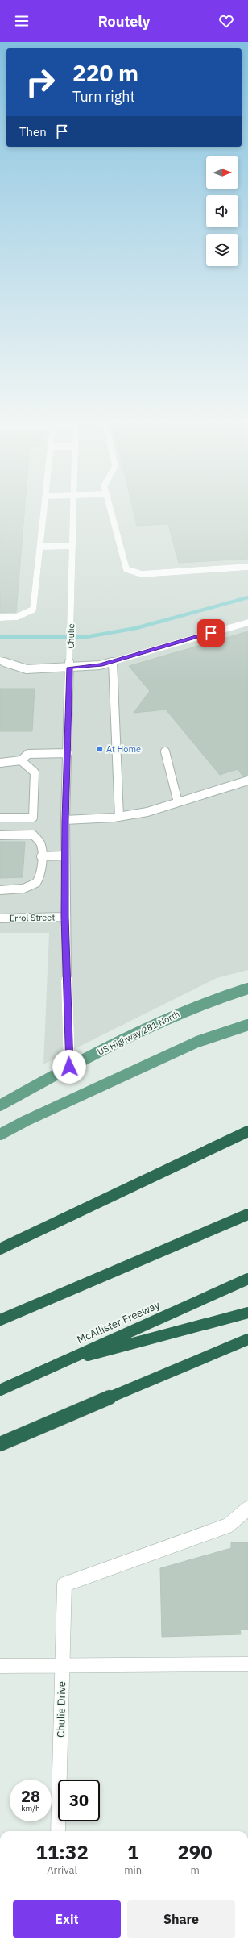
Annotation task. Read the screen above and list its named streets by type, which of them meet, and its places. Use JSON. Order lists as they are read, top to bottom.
{
  "streets": {
    "highway": ["McAllister Freeway"],
    "main road": ["US Highway 281 North"],
    "street": ["Chulie", "Errol Street", "Chulie Drive"]
  },
  "crossings": [
    ["Chulie", "Errol Street"],
    ["Chulie", "US Highway 281 North"]
  ],
  "places": ["At Home"],
  "north": "right",
  "page": {
    "header": "Routely",
    "turn": ["220 m", "Turn right"],
    "then": "Then",
    "speed": "28 km/h",
    "limit": "30",
    "eta": [
      "11:32",
      "Arrival",
      "1",
      "min",
      "290",
      "m"
    ],
    "buttons": ["Exit", "Share"]
  }
}
